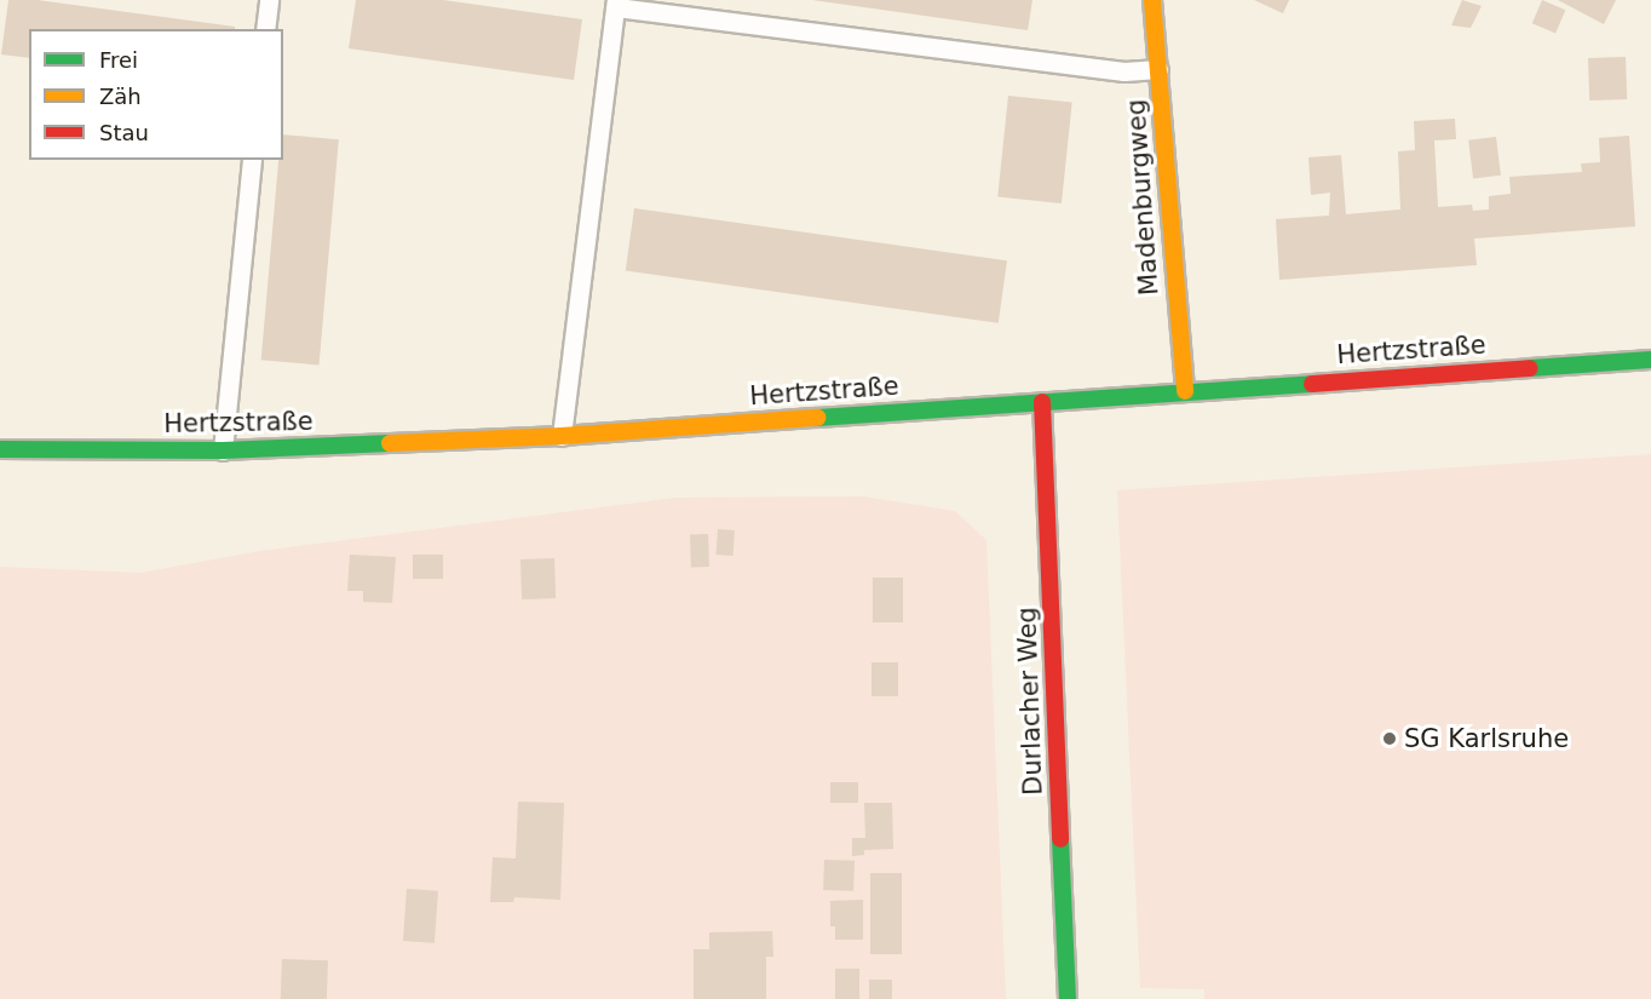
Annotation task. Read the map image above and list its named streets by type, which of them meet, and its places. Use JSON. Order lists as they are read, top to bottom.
{
  "streets": {
    "main road": ["Madenburgweg", "Hertzstraße", "Durlacher Weg"]
  },
  "crossings": [
    ["Madenburgweg", "Hertzstraße"],
    ["Hertzstraße", "Durlacher Weg"]
  ],
  "places": ["SG Karlsruhe"],
  "legend": ["Frei", "Zäh", "Stau"]
}
